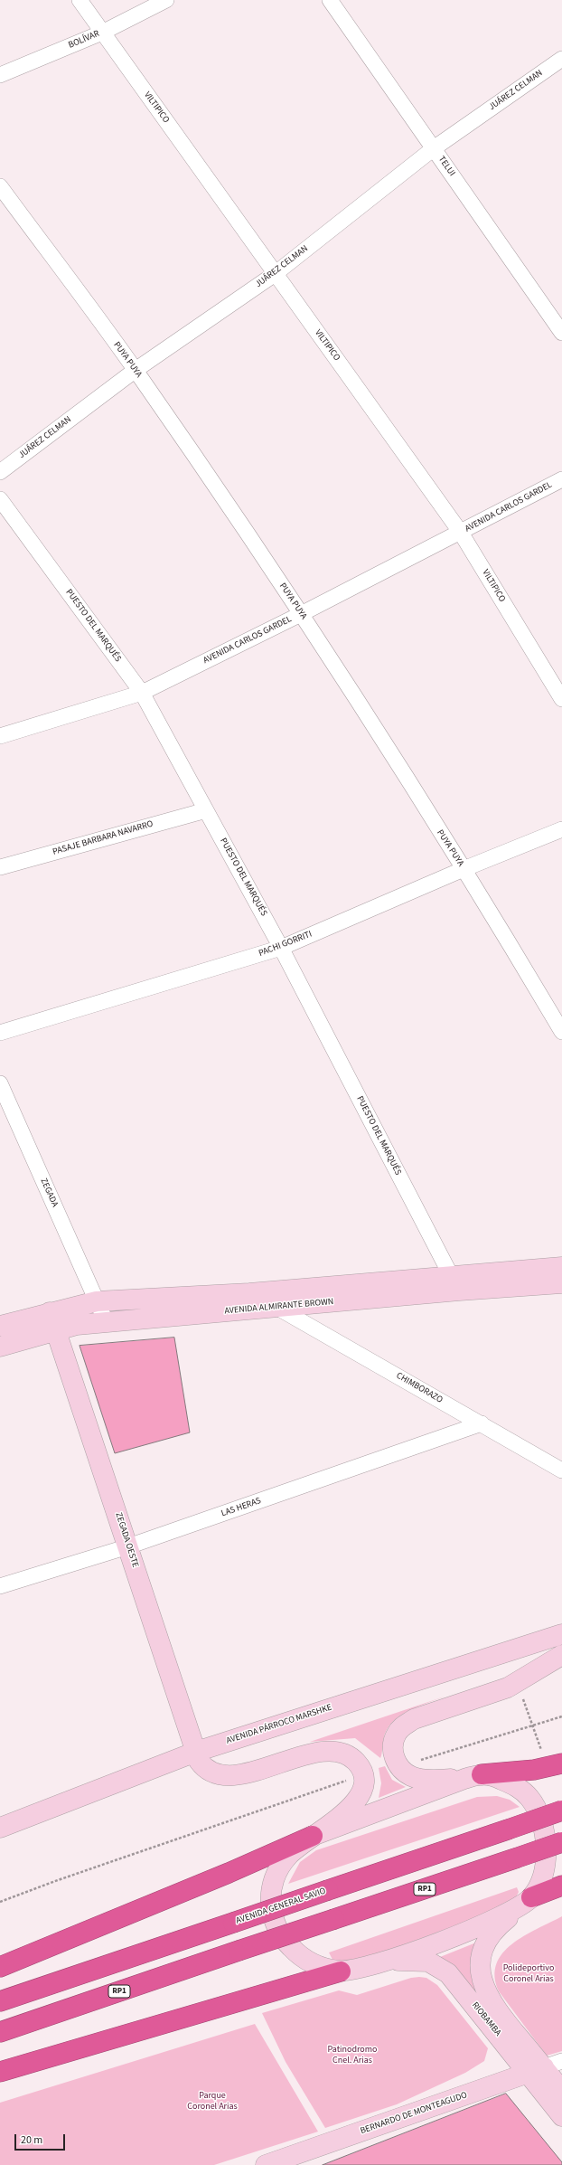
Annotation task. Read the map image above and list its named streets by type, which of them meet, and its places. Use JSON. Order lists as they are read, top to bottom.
{
  "streets": {
    "highway": ["RP1", "AVENIDA GENERAL SAVIO"],
    "main road": [
      "AVENIDA ALMIRANTE BROWN",
      "ZEGADA OESTE",
      "AVENIDA PÁRROCO MARSHKE",
      "RIOBAMBA",
      "BERNARDO DE MONTEAGUDO"
    ],
    "street": [
      "BOLÍVAR",
      "JUÁREZ CELMAN",
      "VILTIPICO",
      "TELUI",
      "PUYA PUYA",
      "AVENIDA CARLOS GARDEL",
      "PUESTO DEL MARQUÉS",
      "PASAJE BARBARA NAVARRO",
      "PACHI GORRITI",
      "ZEGADA",
      "CHIMBORAZO",
      "LAS HERAS"
    ]
  },
  "crossings": [
    ["BOLÍVAR", "VILTIPICO"],
    ["JUÁREZ CELMAN", "VILTIPICO"],
    ["JUÁREZ CELMAN", "TELUI"],
    ["JUÁREZ CELMAN", "PUYA PUYA"],
    ["VILTIPICO", "AVENIDA CARLOS GARDEL"],
    ["PUYA PUYA", "AVENIDA CARLOS GARDEL"],
    ["PUYA PUYA", "PACHI GORRITI"],
    ["AVENIDA CARLOS GARDEL", "PUESTO DEL MARQUÉS"],
    ["PUESTO DEL MARQUÉS", "PASAJE BARBARA NAVARRO"],
    ["PUESTO DEL MARQUÉS", "PACHI GORRITI"],
    ["PUESTO DEL MARQUÉS", "AVENIDA ALMIRANTE BROWN"],
    ["ZEGADA", "AVENIDA ALMIRANTE BROWN"],
    ["AVENIDA ALMIRANTE BROWN", "CHIMBORAZO"],
    ["AVENIDA ALMIRANTE BROWN", "ZEGADA OESTE"],
    ["CHIMBORAZO", "LAS HERAS"],
    ["LAS HERAS", "ZEGADA OESTE"],
    ["ZEGADA OESTE", "AVENIDA PÁRROCO MARSHKE"],
    ["RIOBAMBA", "BERNARDO DE MONTEAGUDO"]
  ],
  "parks": ["Polideportivo Coronel Arias", "Patinodromo Cnel. Arias", "Parque Coronel Arias"],
  "scale_bar": "20 m"
}
